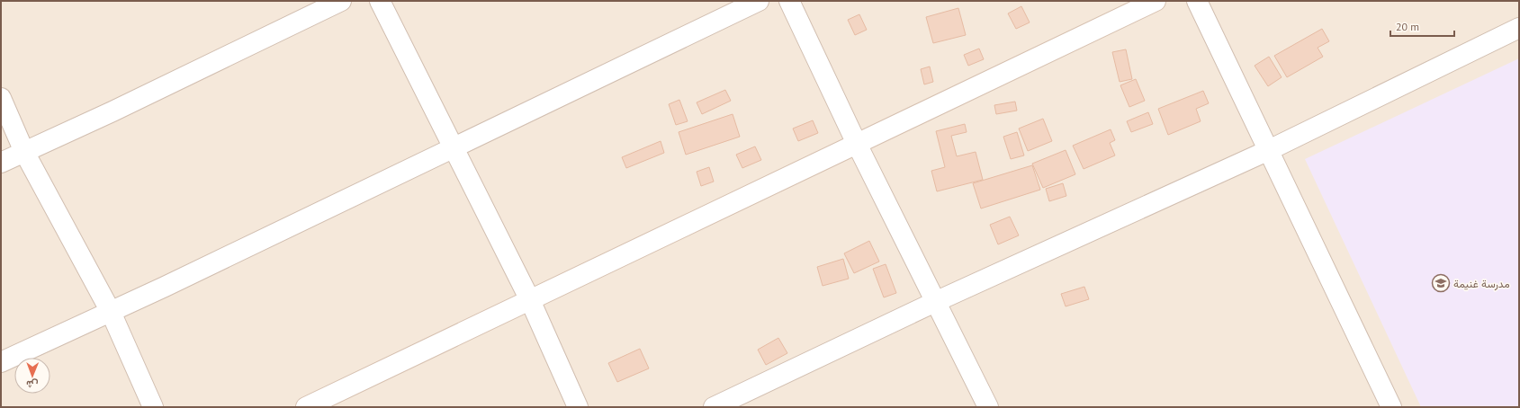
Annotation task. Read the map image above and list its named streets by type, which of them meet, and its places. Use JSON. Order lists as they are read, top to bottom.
{
  "places": {
    "school or university": ["مدرسة غنيمة"]
  },
  "scale_bar": "20 m",
  "north": "bottom"
}
